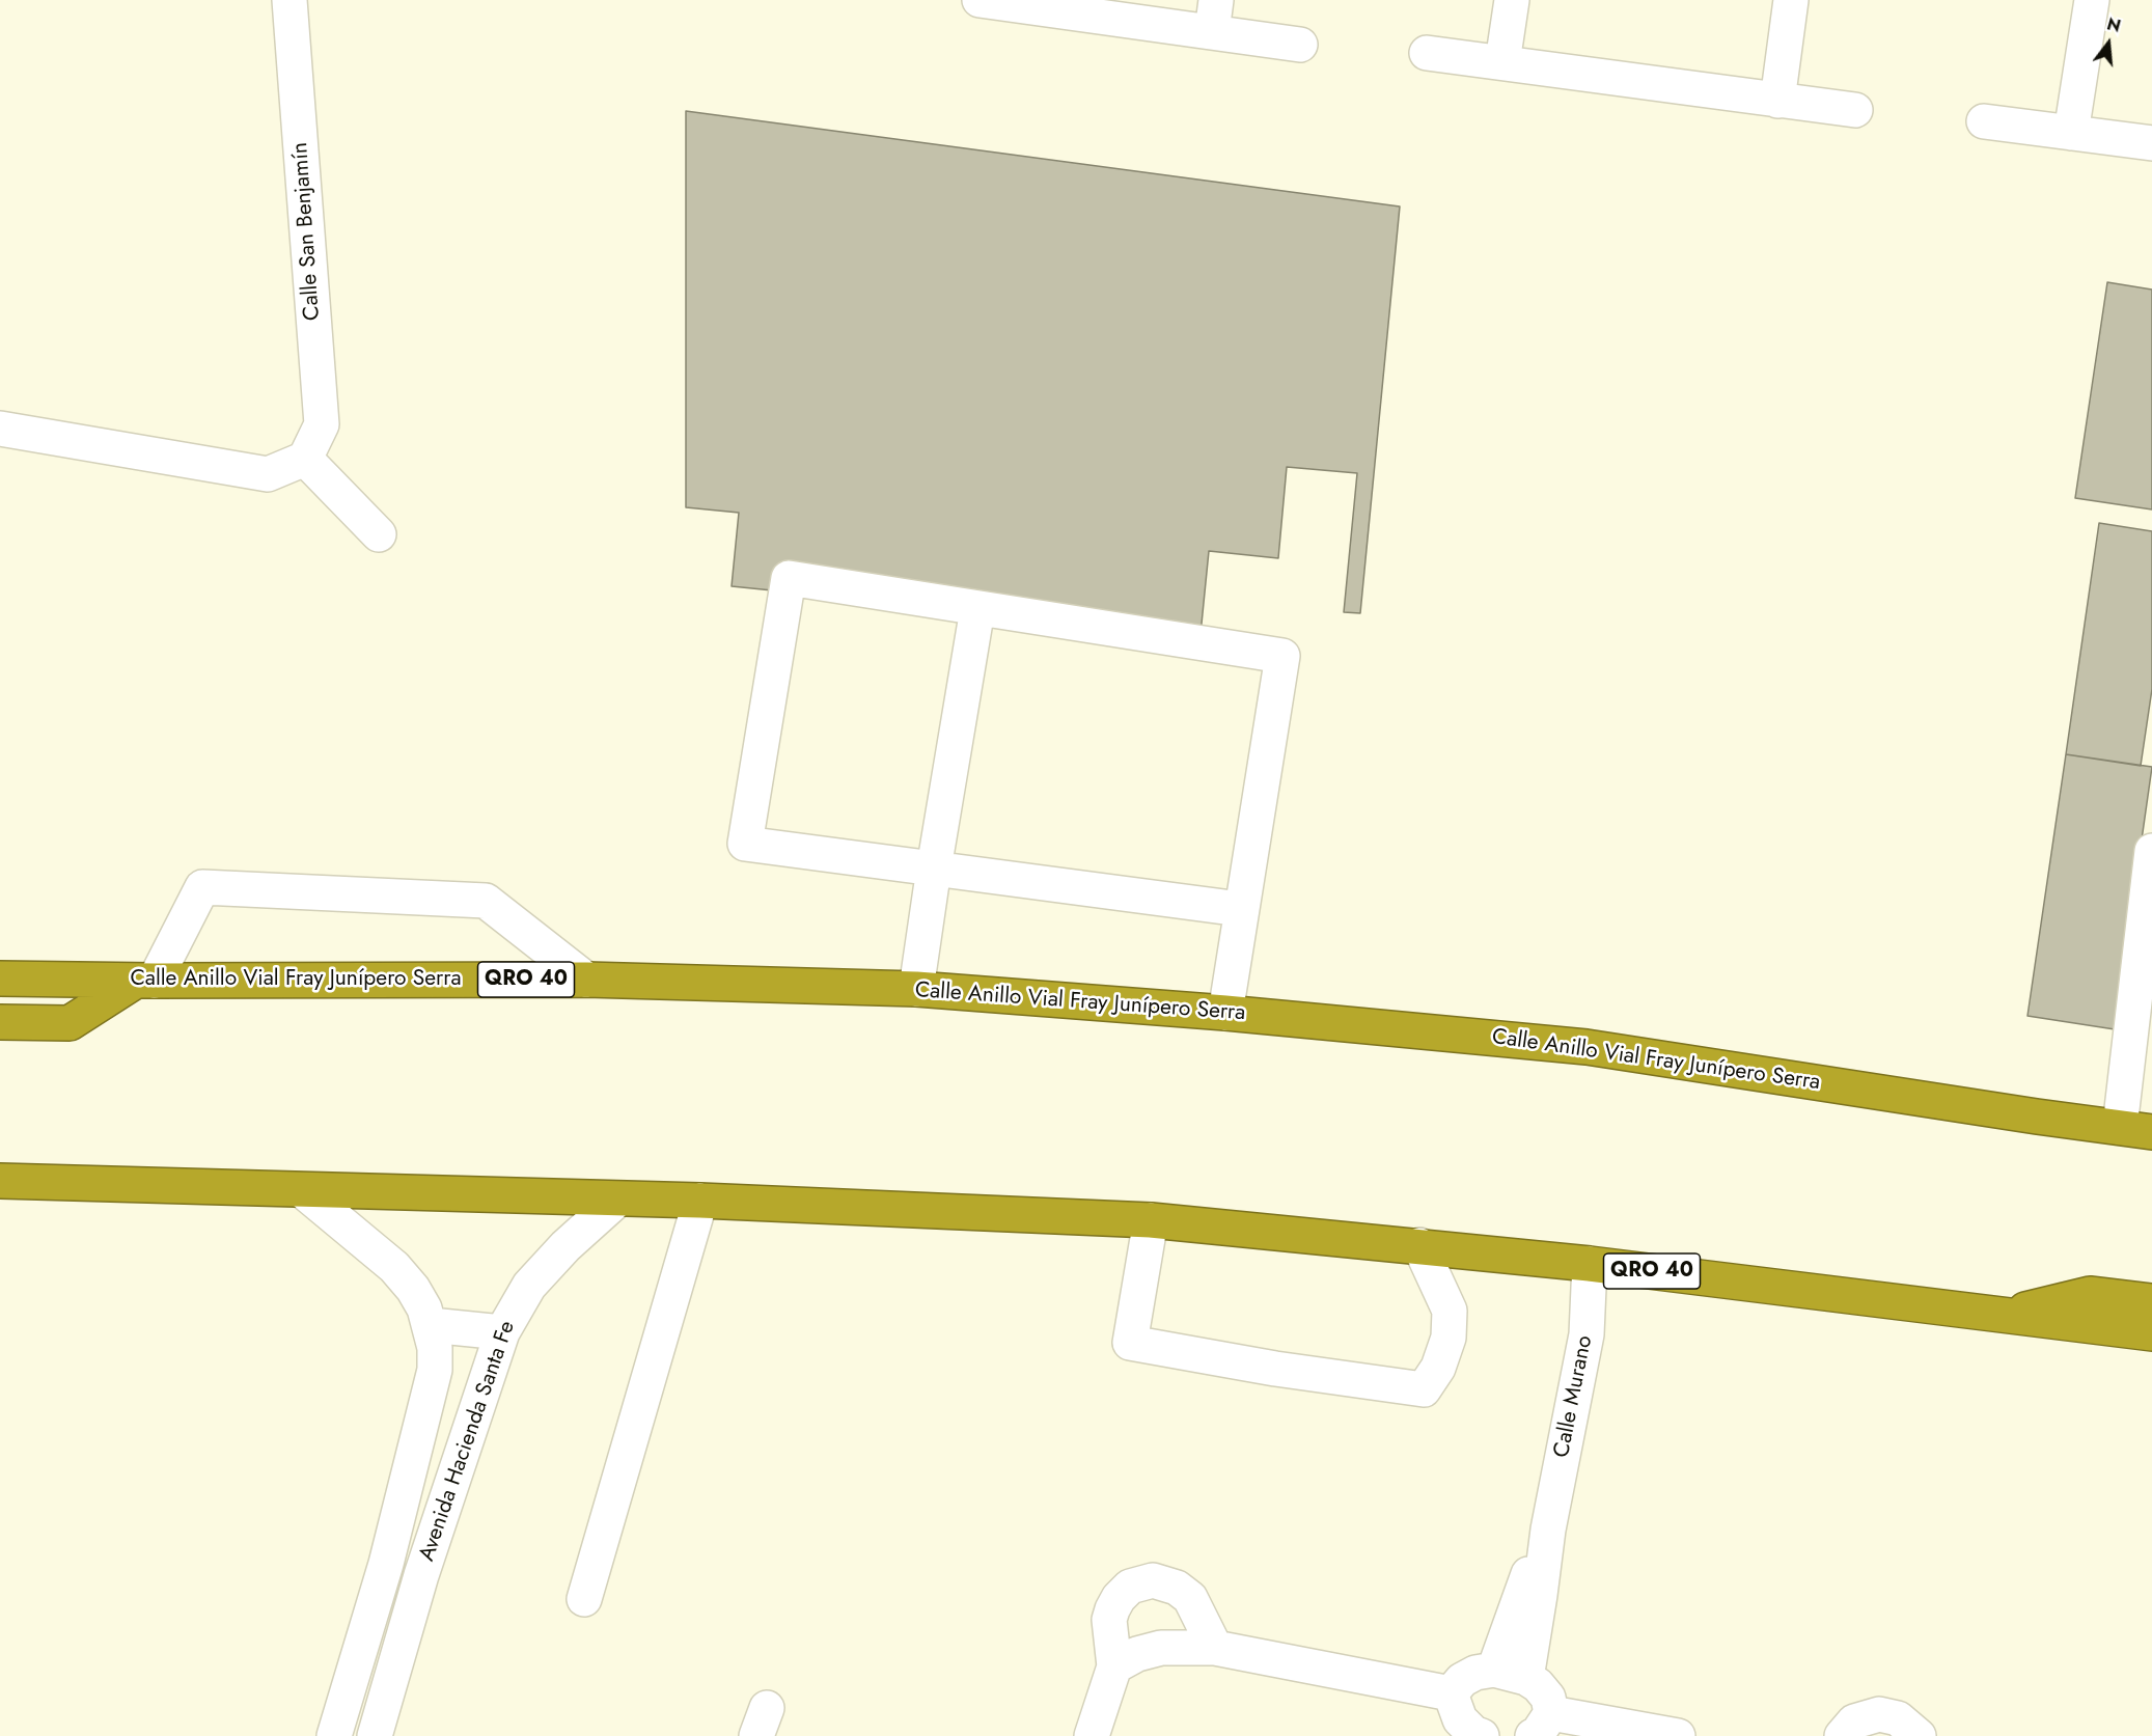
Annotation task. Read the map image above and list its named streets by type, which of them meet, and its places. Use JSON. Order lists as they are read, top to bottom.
{
  "streets": {
    "highway": ["Calle Anillo Vial Fray Junípero Serra", "QRO 40"],
    "street": ["Calle San Benjamín", "Calle Murano", "Avenida Hacienda Santa Fe"]
  },
  "crossings": [
    ["QRO 40", "Calle Murano"],
    ["QRO 40", "Avenida Hacienda Santa Fe"]
  ],
  "north": "top"
}
